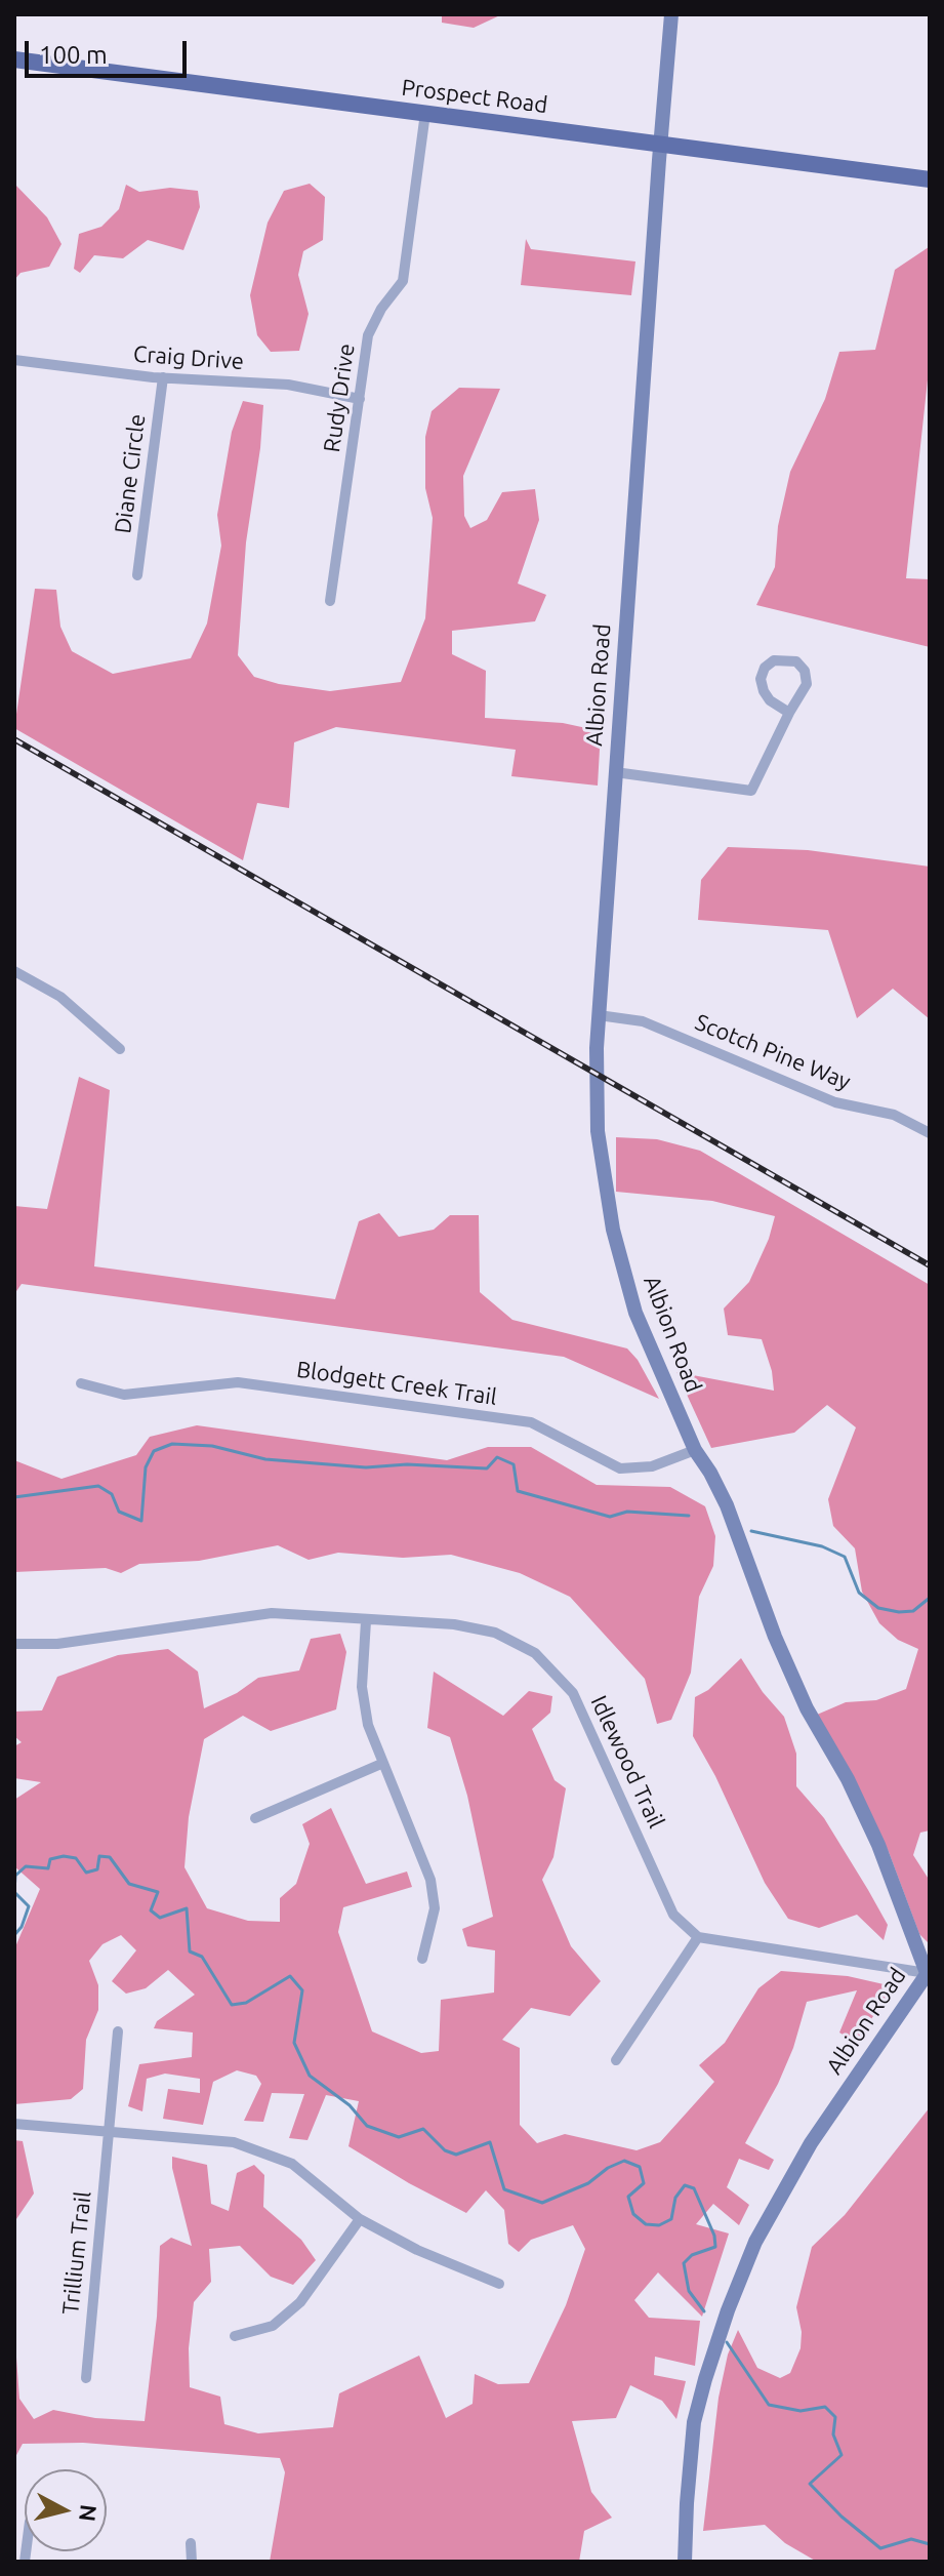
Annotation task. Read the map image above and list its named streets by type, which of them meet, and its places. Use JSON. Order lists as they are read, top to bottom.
{
  "streets": {
    "main road": ["Prospect Road"],
    "street": [
      "Craig Drive",
      "Rudy Drive",
      "Diane Circle",
      "Albion Road",
      "Scotch Pine Way",
      "Blodgett Creek Trail",
      "Idlewood Trail",
      "Trillium Trail"
    ]
  },
  "crossings": [
    ["Prospect Road", "Rudy Drive"],
    ["Prospect Road", "Albion Road"],
    ["Craig Drive", "Rudy Drive"],
    ["Craig Drive", "Diane Circle"],
    ["Albion Road", "Scotch Pine Way"],
    ["Albion Road", "Blodgett Creek Trail"]
  ],
  "scale_bar": "100 m",
  "north": "right"
}
